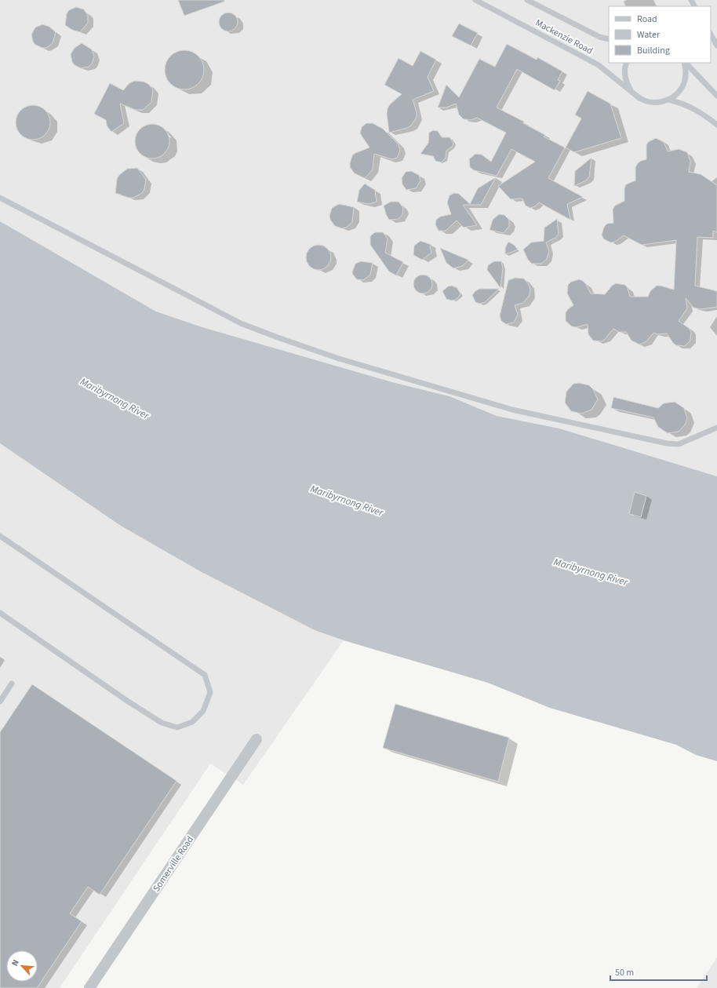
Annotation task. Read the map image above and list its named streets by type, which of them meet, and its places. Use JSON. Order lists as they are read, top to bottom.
{
  "streets": {
    "street": ["Somerville Road"],
    "lane": ["Mackenzie Road"]
  },
  "water": ["Maribyrnong River"],
  "legend": ["Road", "Water", "Building"],
  "scale_bar": "50 m",
  "north": "top left"
}
